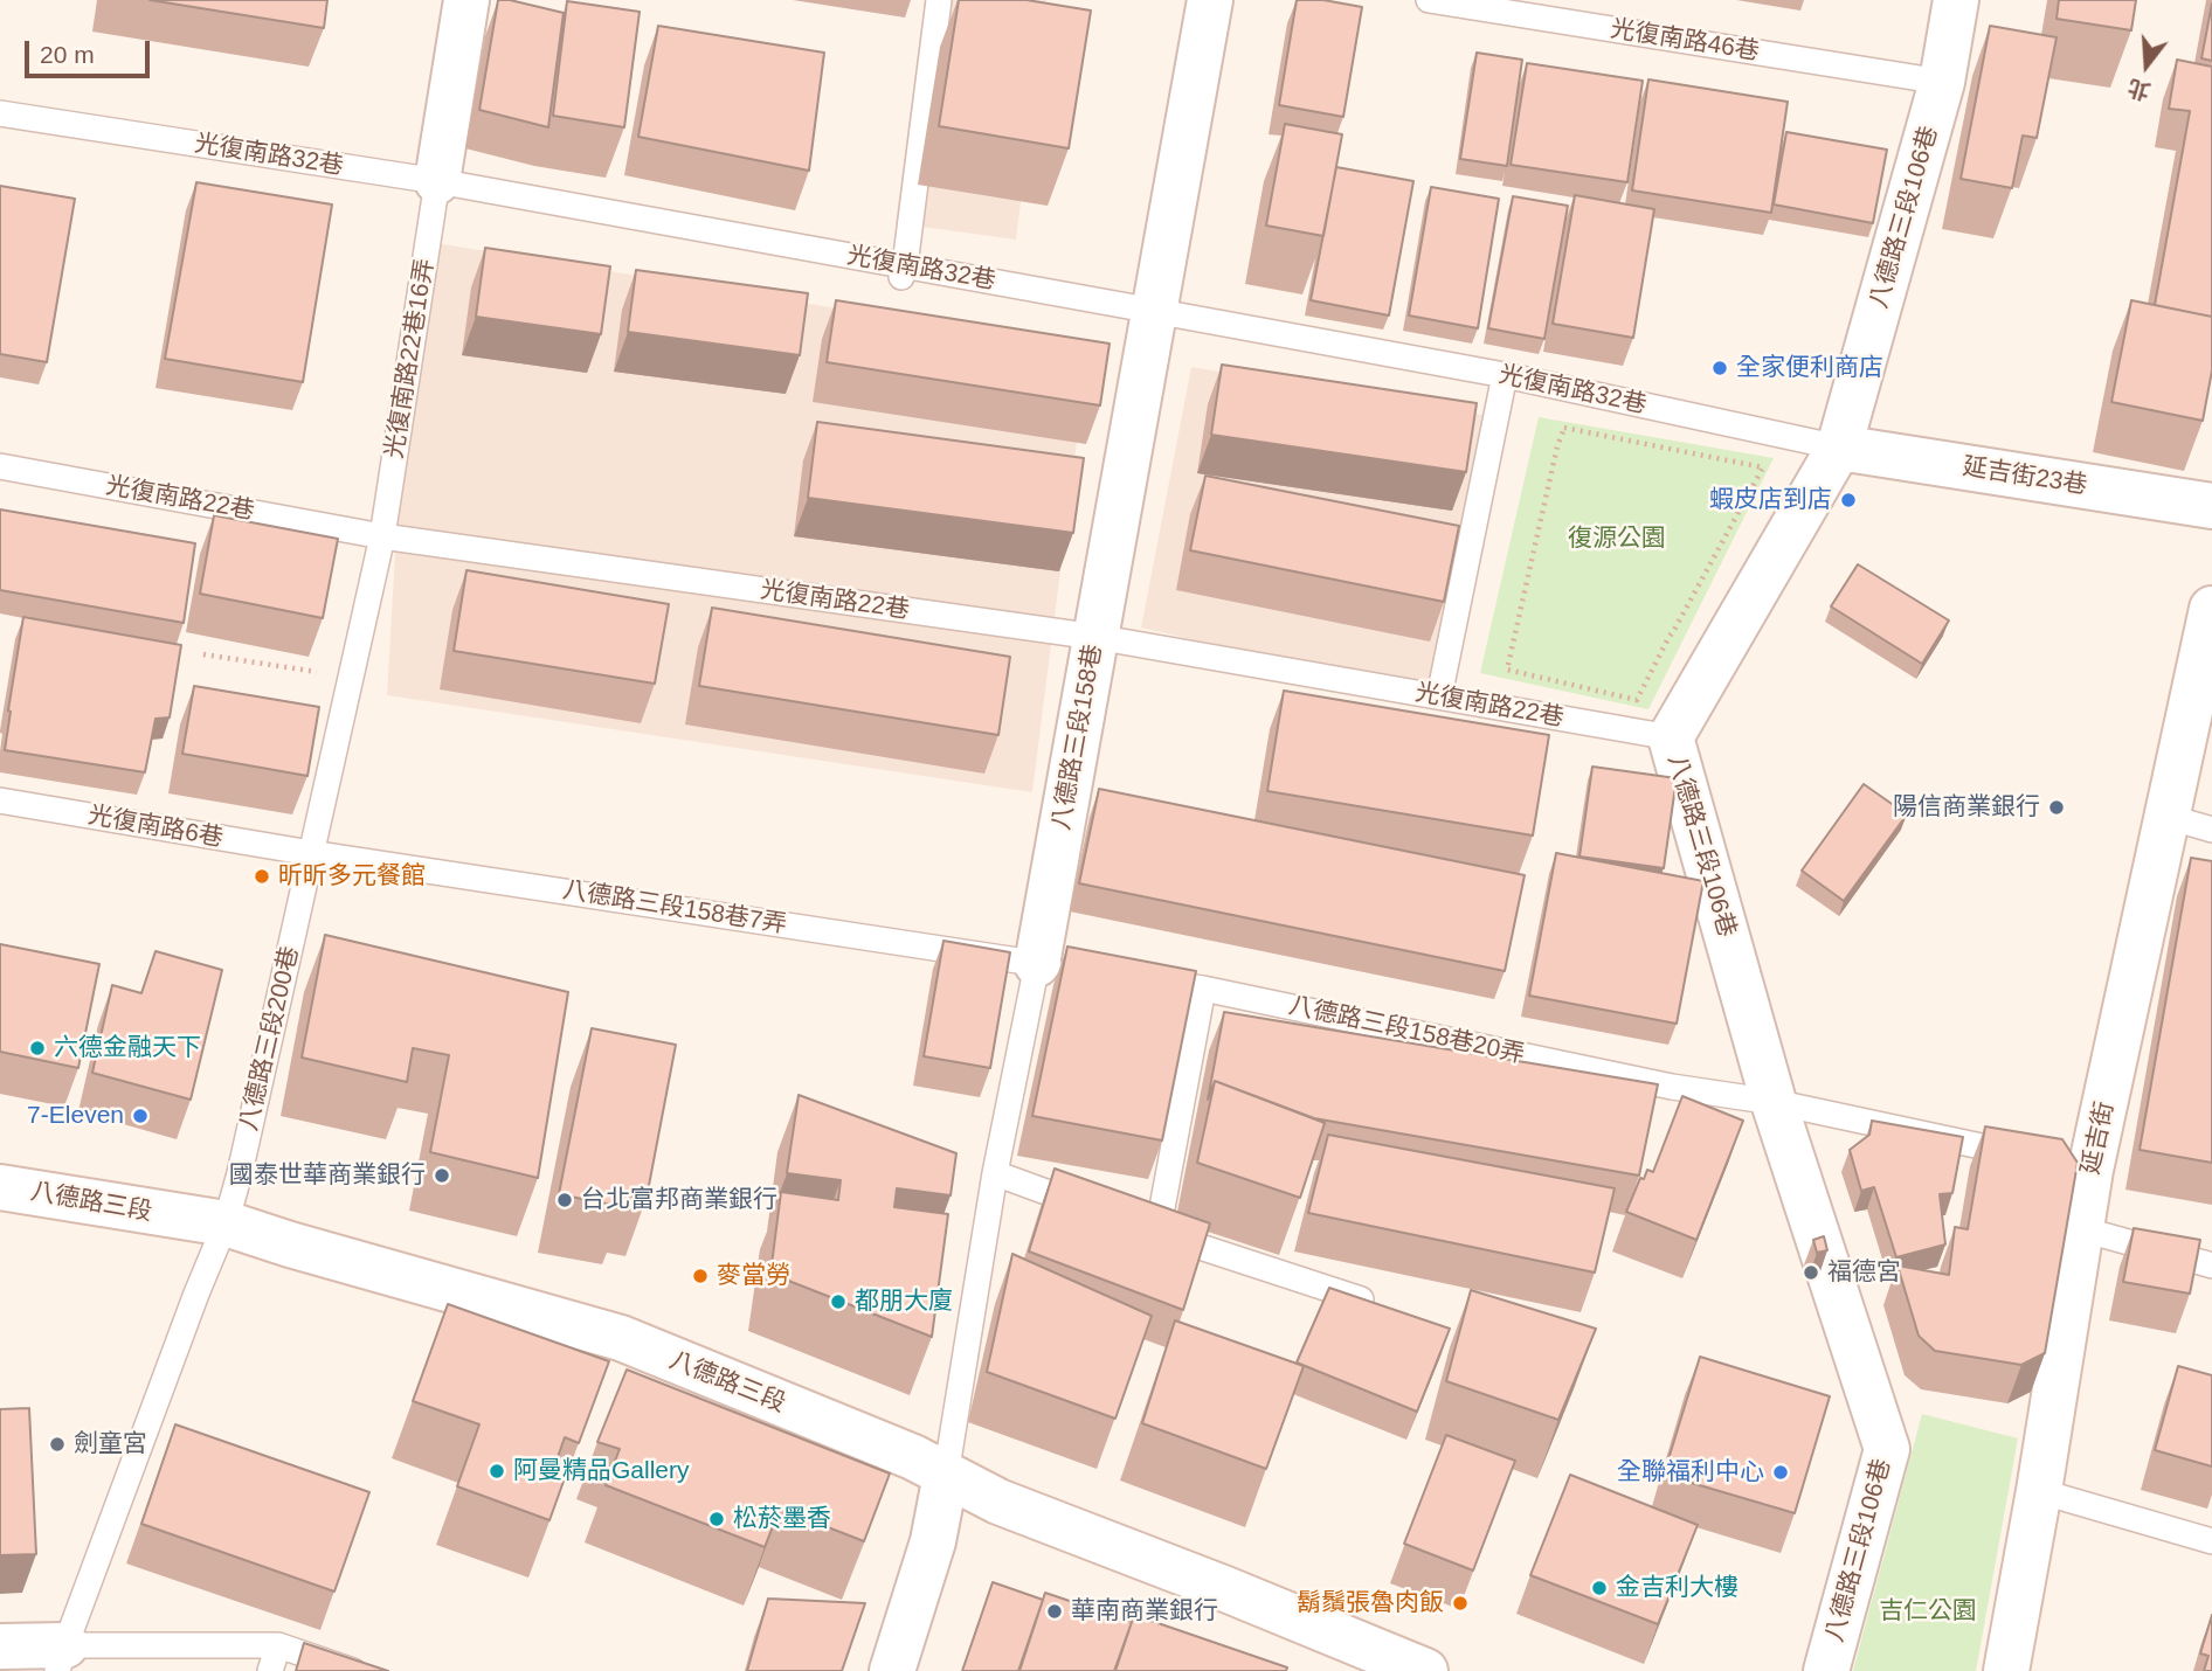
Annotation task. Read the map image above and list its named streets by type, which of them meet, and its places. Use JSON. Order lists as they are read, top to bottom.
{
  "streets": {
    "street": [
      "八德路三段106巷",
      "延吉街23巷",
      "八德路三段158巷",
      "延吉街",
      "八德路三段"
    ],
    "lane": [
      "光復南路46巷",
      "光復南路32巷",
      "光復南路22巷16弄",
      "光復南路22巷",
      "光復南路6巷",
      "八德路三段158巷7弄",
      "八德路三段158巷20弄",
      "八德路三段200巷"
    ]
  },
  "crossings": [
    ["光復南路46巷", "八德路三段106巷"],
    ["光復南路32巷", "八德路三段106巷"],
    ["光復南路32巷", "光復南路22巷16弄"],
    ["光復南路32巷", "延吉街23巷"],
    ["光復南路32巷", "八德路三段158巷"],
    ["八德路三段106巷", "延吉街23巷"],
    ["八德路三段106巷", "光復南路22巷"],
    ["八德路三段106巷", "八德路三段158巷20弄"],
    ["光復南路22巷16弄", "光復南路22巷"],
    ["光復南路22巷16弄", "八德路三段200巷"],
    ["光復南路22巷", "八德路三段158巷"],
    ["八德路三段158巷", "八德路三段158巷7弄"],
    ["八德路三段158巷", "八德路三段"],
    ["光復南路6巷", "八德路三段158巷7弄"],
    ["光復南路6巷", "八德路三段200巷"],
    ["八德路三段158巷7弄", "八德路三段200巷"],
    ["八德路三段200巷", "八德路三段"]
  ],
  "parks": ["復源公園", "吉仁公園"],
  "places": [
    "全家便利商店",
    "蝦皮店到店",
    "陽信商業銀行",
    "昕昕多元餐館",
    "六德金融天下",
    "7-Eleven",
    "國泰世華商業銀行",
    "台北富邦商業銀行",
    "福德宮",
    "麥當勞",
    "都朋大廈",
    "劍童宮",
    "阿曼精品Gallery",
    "全聯福利中心",
    "松菸墨香",
    "金吉利大樓",
    "鬍鬚張魯肉飯",
    "華南商業銀行"
  ],
  "scale_bar": "20 m",
  "north": "bottom"
}
